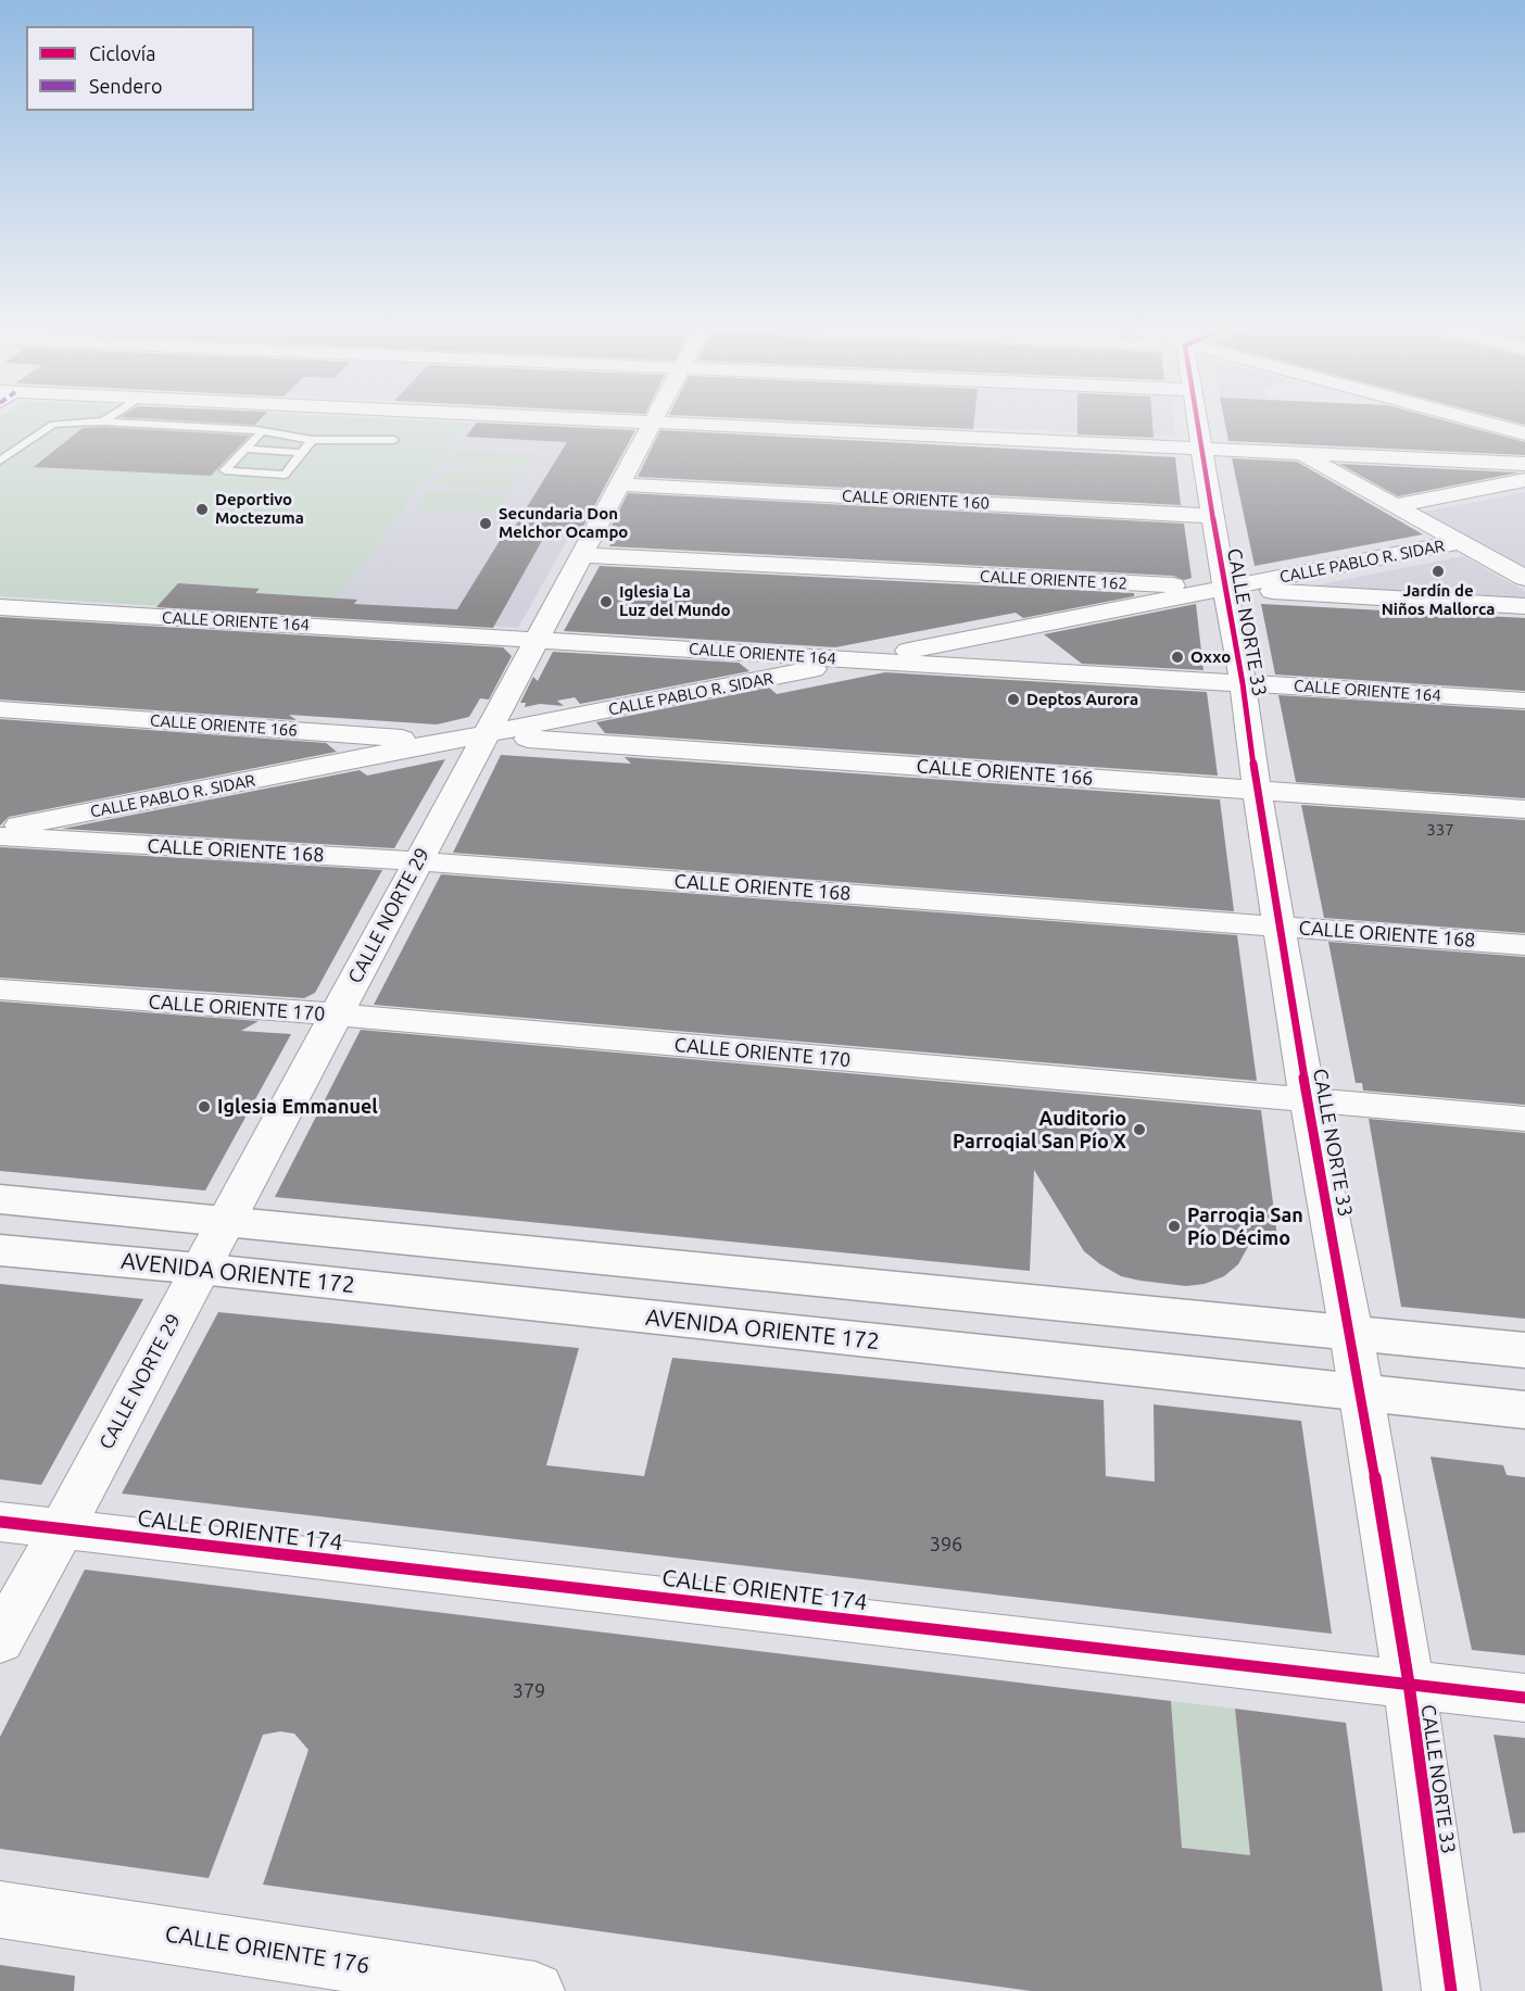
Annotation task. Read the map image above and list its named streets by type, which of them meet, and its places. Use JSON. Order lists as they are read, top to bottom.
{
  "streets": {
    "street": [
      "CALLE ORIENTE 160",
      "CALLE PABLO R. SIDAR",
      "CALLE ORIENTE 162",
      "CALLE ORIENTE 164",
      "CALLE NORTE 33",
      "CALLE ORIENTE 166",
      "CALLE ORIENTE 168",
      "CALLE NORTE 29",
      "CALLE ORIENTE 170",
      "AVENIDA ORIENTE 172",
      "CALLE ORIENTE 174",
      "CALLE ORIENTE 176"
    ]
  },
  "crossings": [
    ["CALLE ORIENTE 160", "CALLE NORTE 33"],
    ["CALLE ORIENTE 160", "CALLE NORTE 29"],
    ["CALLE PABLO R. SIDAR", "CALLE ORIENTE 162"],
    ["CALLE PABLO R. SIDAR", "CALLE ORIENTE 164"],
    ["CALLE PABLO R. SIDAR", "CALLE NORTE 33"],
    ["CALLE PABLO R. SIDAR", "CALLE ORIENTE 166"],
    ["CALLE PABLO R. SIDAR", "CALLE NORTE 29"],
    ["CALLE ORIENTE 162", "CALLE NORTE 33"],
    ["CALLE ORIENTE 162", "CALLE NORTE 29"],
    ["CALLE ORIENTE 164", "CALLE NORTE 33"],
    ["CALLE ORIENTE 164", "CALLE NORTE 29"],
    ["CALLE NORTE 33", "CALLE ORIENTE 166"],
    ["CALLE NORTE 33", "CALLE ORIENTE 168"],
    ["CALLE NORTE 33", "CALLE ORIENTE 170"],
    ["CALLE NORTE 33", "AVENIDA ORIENTE 172"],
    ["CALLE NORTE 33", "CALLE ORIENTE 174"],
    ["CALLE ORIENTE 166", "CALLE NORTE 29"],
    ["CALLE ORIENTE 168", "CALLE NORTE 29"],
    ["CALLE NORTE 29", "CALLE ORIENTE 170"],
    ["CALLE NORTE 29", "AVENIDA ORIENTE 172"],
    ["CALLE NORTE 29", "CALLE ORIENTE 174"]
  ],
  "places": [
    "Deportivo Moctezuma",
    "Secundaria Don Melchor Ocampo",
    "Jardín de Niños Mallorca",
    "Iglesia La Luz del Mundo",
    "Oxxo",
    "Deptos Aurora",
    "Iglesia Emmanuel",
    "Auditorio Parroqial San Pío X",
    "Parroqia San Pío Décimo"
  ],
  "house_numbers": ["337", "396", "379"],
  "legend": ["Ciclovía", "Sendero"]
}
